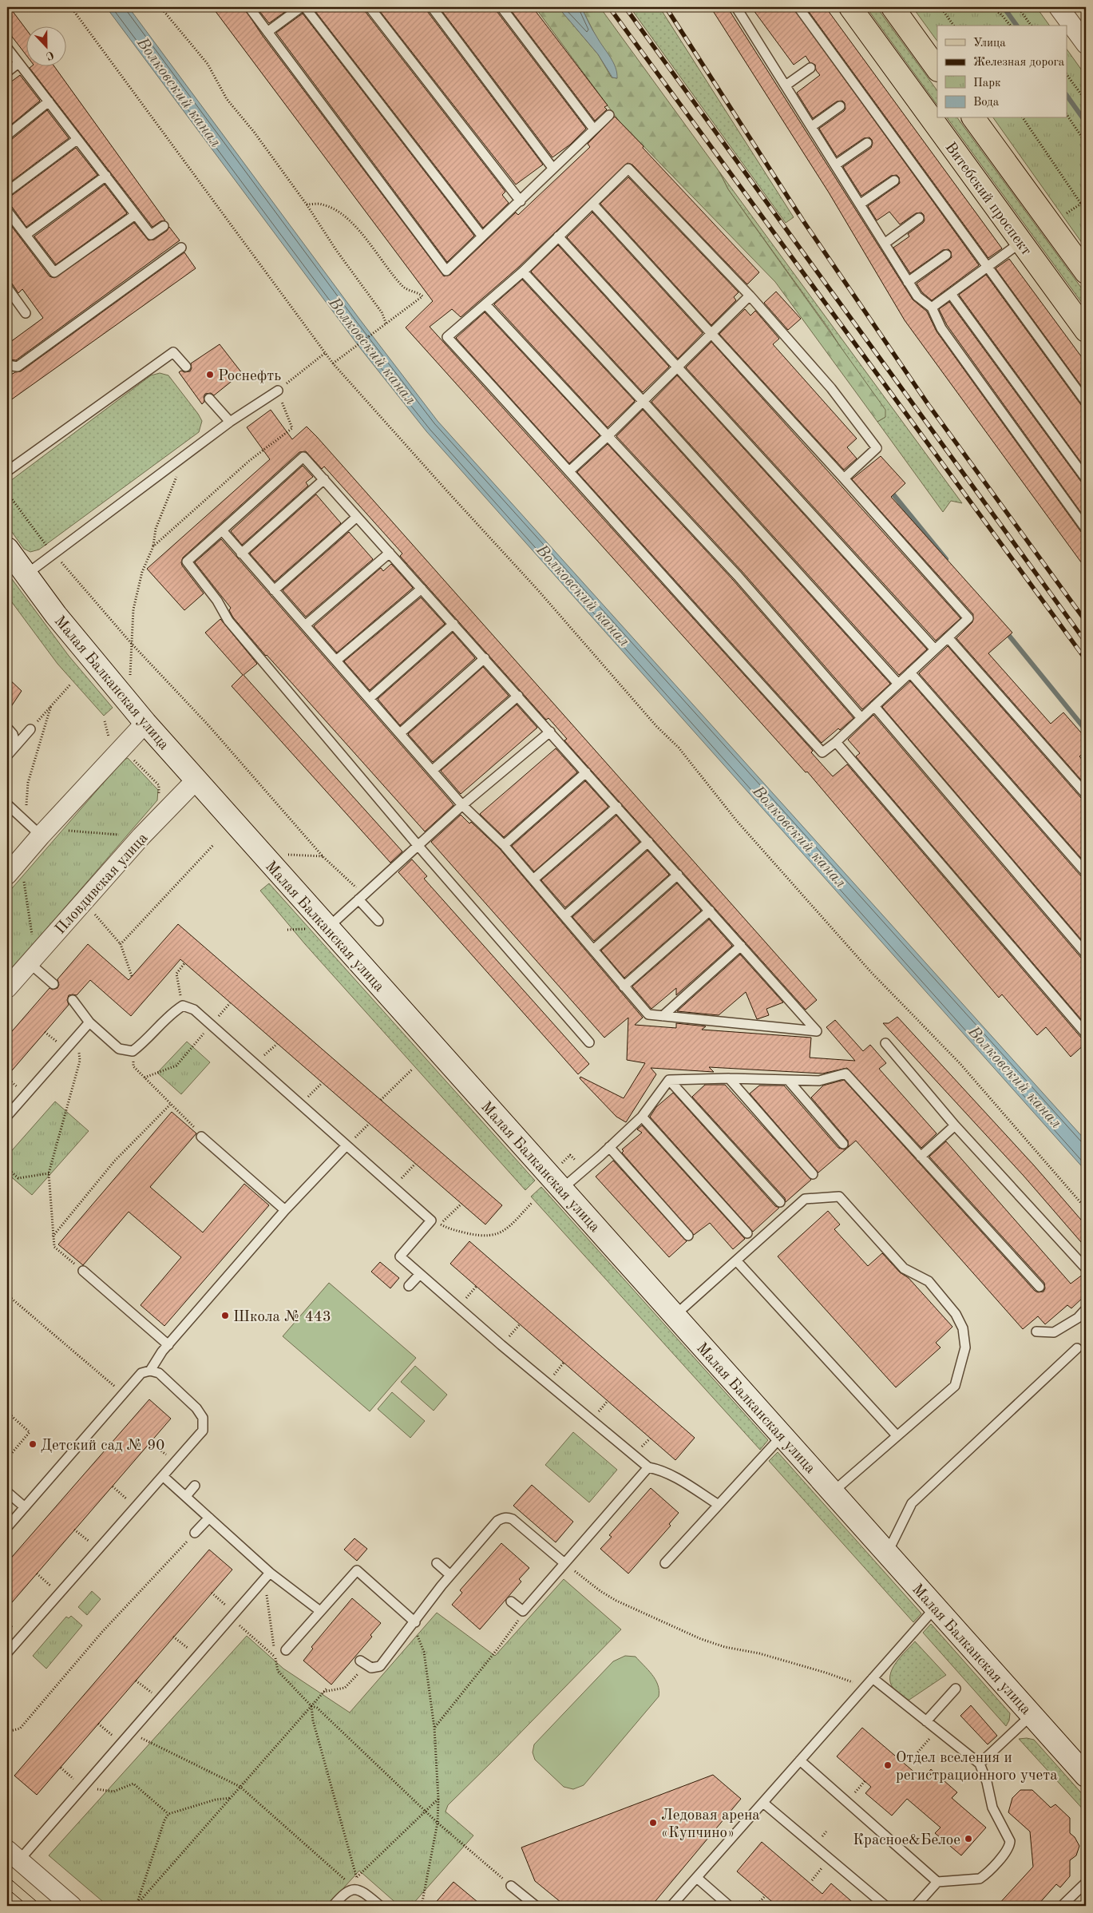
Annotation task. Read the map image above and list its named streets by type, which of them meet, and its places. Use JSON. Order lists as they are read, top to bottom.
{
  "streets": {
    "main road": ["Витебский проспект"],
    "street": ["Малая Балканская улица", "Пловдивская улица"]
  },
  "crossings": [
    ["Малая Балканская улица", "Пловдивская улица"]
  ],
  "water": ["Волковский канал"],
  "places": [
    "Роснефть",
    "Школа № 443",
    "Детский сад № 90",
    "Отдел вселения и регистрационного учета",
    "Ледовая арена «Купчино»",
    "Красное&Белое"
  ],
  "legend": [
    "Улица",
    "Железная дорога",
    "Парк",
    "Вода"
  ],
  "north": "bottom"
}
